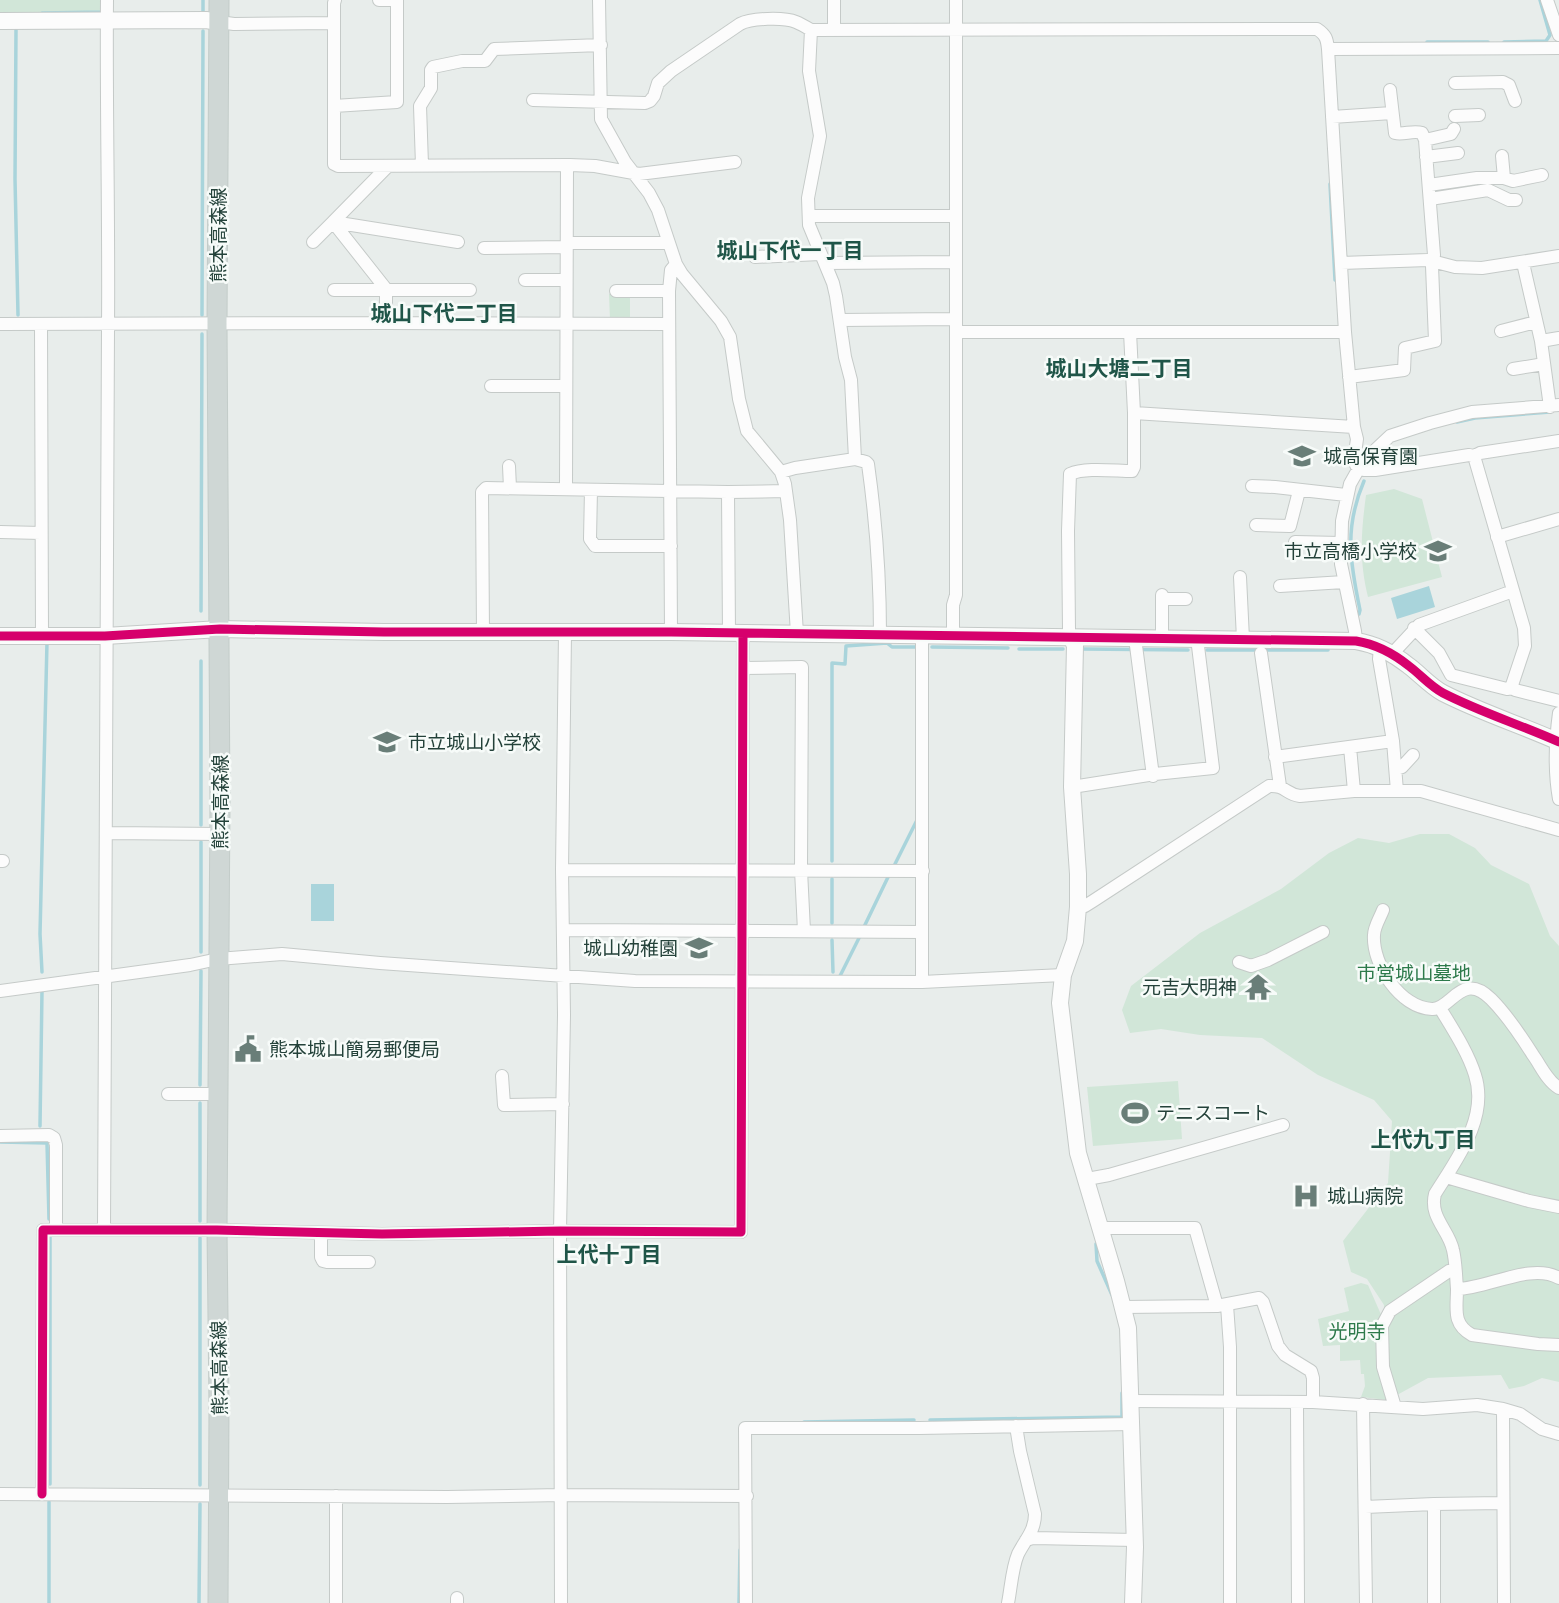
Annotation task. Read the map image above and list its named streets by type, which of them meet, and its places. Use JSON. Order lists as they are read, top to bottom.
{
  "streets": {
    "main road": ["熊本高森線"]
  },
  "districts": [
    "城山下代一丁目",
    "城山下代二丁目",
    "城山大塘二丁目",
    "上代九丁目",
    "上代十丁目"
  ],
  "parks": ["市営城山墓地", "光明寺"],
  "places": {
    "school or university": [
      "城高保育園",
      "市立高橋小学校",
      "市立城山小学校",
      "城山幼稚園"
    ],
    "temple": ["元吉大明神"],
    "public building": ["熊本城山簡易郵便局"],
    "sports": ["テニスコート"],
    "hospital": ["城山病院"]
  }
}
